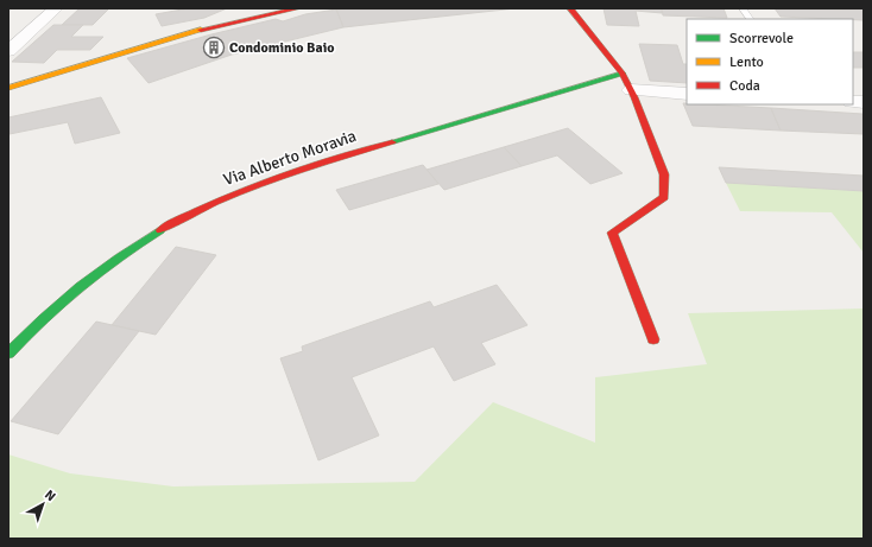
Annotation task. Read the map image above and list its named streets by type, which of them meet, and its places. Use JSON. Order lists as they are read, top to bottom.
{
  "streets": {
    "street": ["Via Alberto Moravia"]
  },
  "places": {
    "building": ["Condominio Baio"]
  },
  "legend": ["Scorrevole", "Lento", "Coda"],
  "north": "top right"
}
